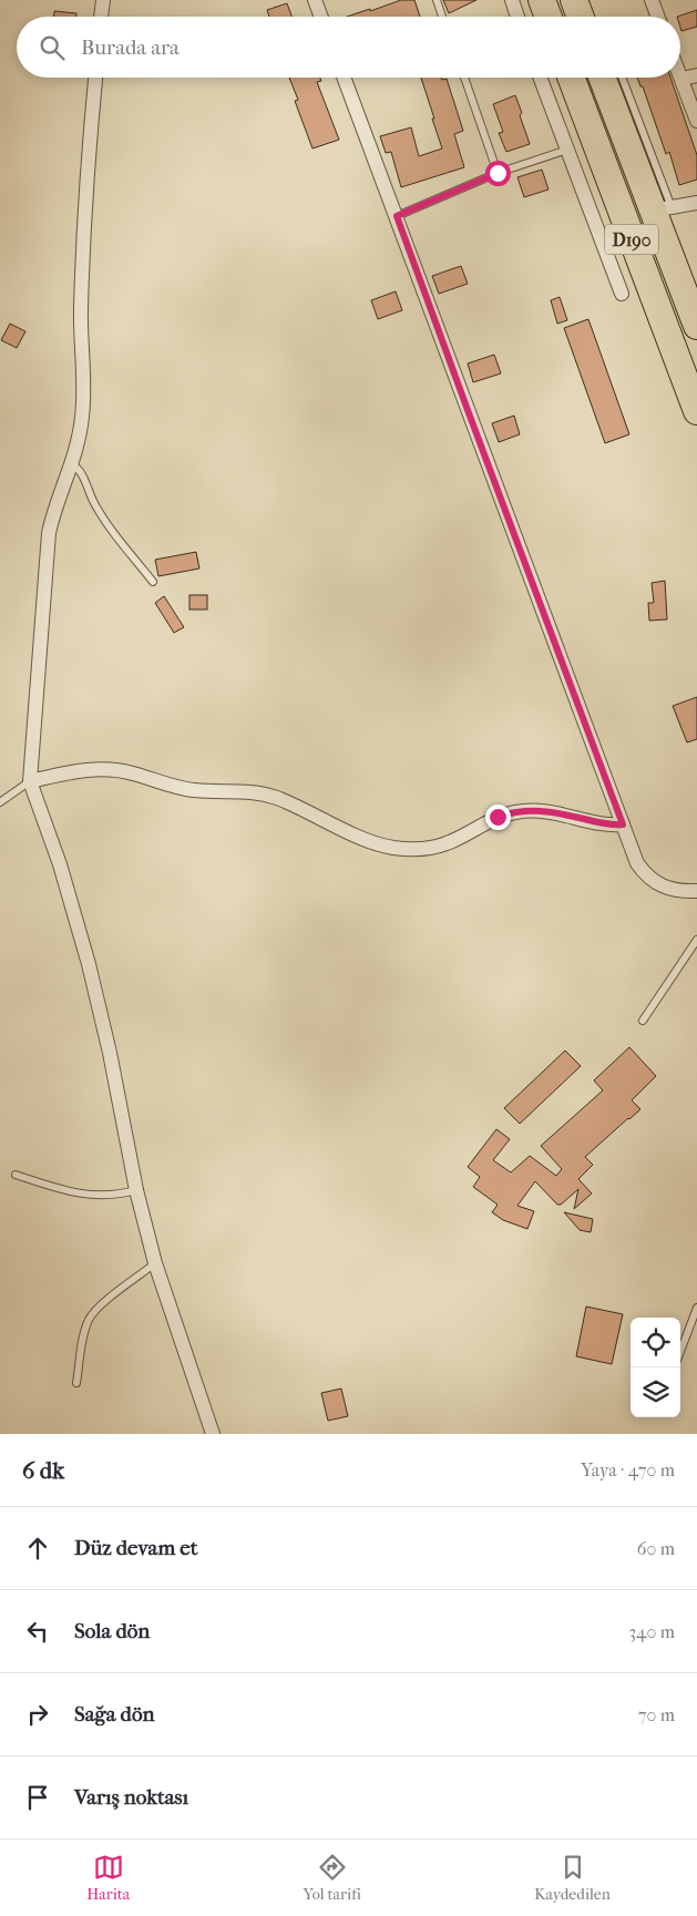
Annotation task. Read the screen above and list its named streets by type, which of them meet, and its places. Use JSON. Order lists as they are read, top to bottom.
{
  "streets": {
    "highway": ["D190"]
  },
  "page": {
    "search": "Burada ara",
    "heading": ["6 dk", "Yaya · 470 m"],
    "list": [
      ["Düz devam et", "60 m"],
      ["Sola dön", "340 m"],
      ["Sağa dön", "70 m"],
      "Varış noktası"
    ],
    "nav": ["Harita", "Yol tarifi", "Kaydedilen"]
  }
}
